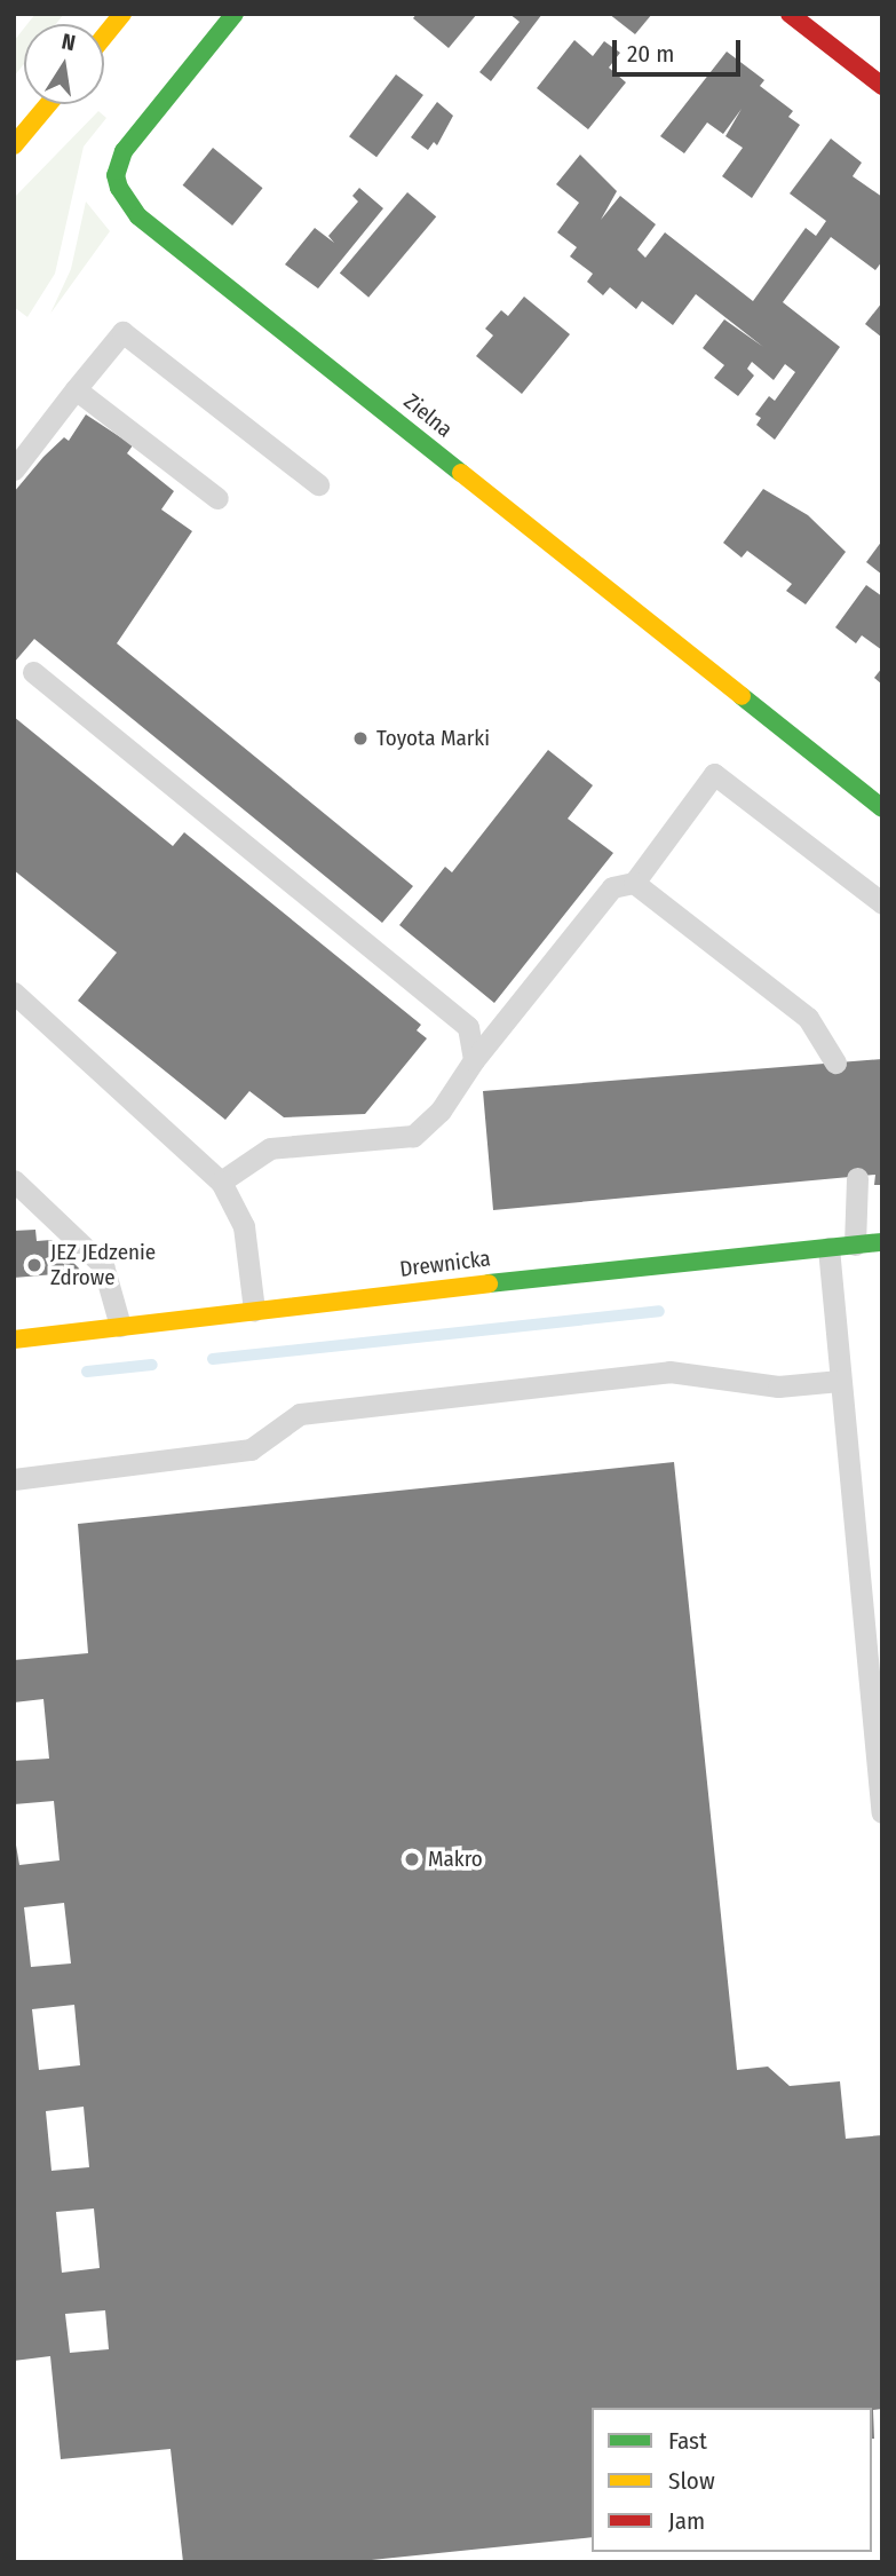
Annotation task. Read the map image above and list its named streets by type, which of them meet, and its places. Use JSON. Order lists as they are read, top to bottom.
{
  "streets": {
    "street": ["Zielna", "Drewnicka"]
  },
  "places": ["Toyota Marki", "JEZ JEdzenie Zdrowe", "Makro"],
  "legend": ["Fast", "Slow", "Jam"],
  "scale_bar": "20 m",
  "north": "top"
}
